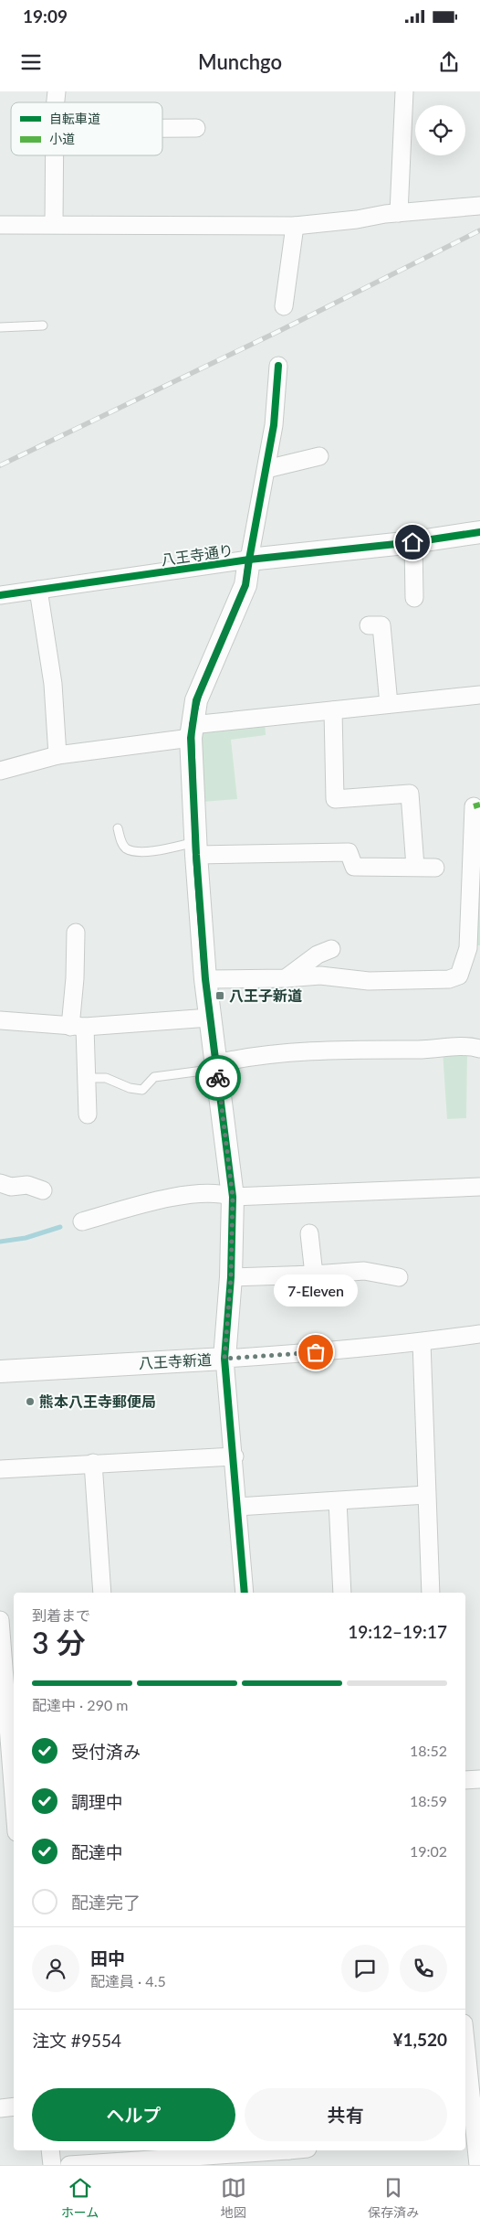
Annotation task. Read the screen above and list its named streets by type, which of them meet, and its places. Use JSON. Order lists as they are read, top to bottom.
{
  "streets": {
    "street": ["八王寺通り", "八王寺新道"]
  },
  "crossings": [
    ["八王寺通り", "八王寺新道"]
  ],
  "places": {
    "transit": ["八王子新道"],
    "other": ["7-Eleven", "熊本八王寺郵便局"]
  },
  "legend": ["自転車道", "小道"],
  "page": {
    "status": "19:09",
    "header": "Munchgo",
    "bubble": "7-Eleven",
    "heading": ["3 分", "到着まで", "19:12–19:17"],
    "panel": [
      "田中",
      "配達員 · 4.5",
      "注文 #9554",
      "¥1,520"
    ],
    "bar": "配達中 · 290 m",
    "list": [
      ["受付済み", "18:52"],
      ["調理中", "18:59"],
      ["配達中", "19:02"],
      "配達完了"
    ],
    "buttons": ["ヘルプ", "共有"],
    "tabs": ["ホーム", "地図", "保存済み"]
  }
}
